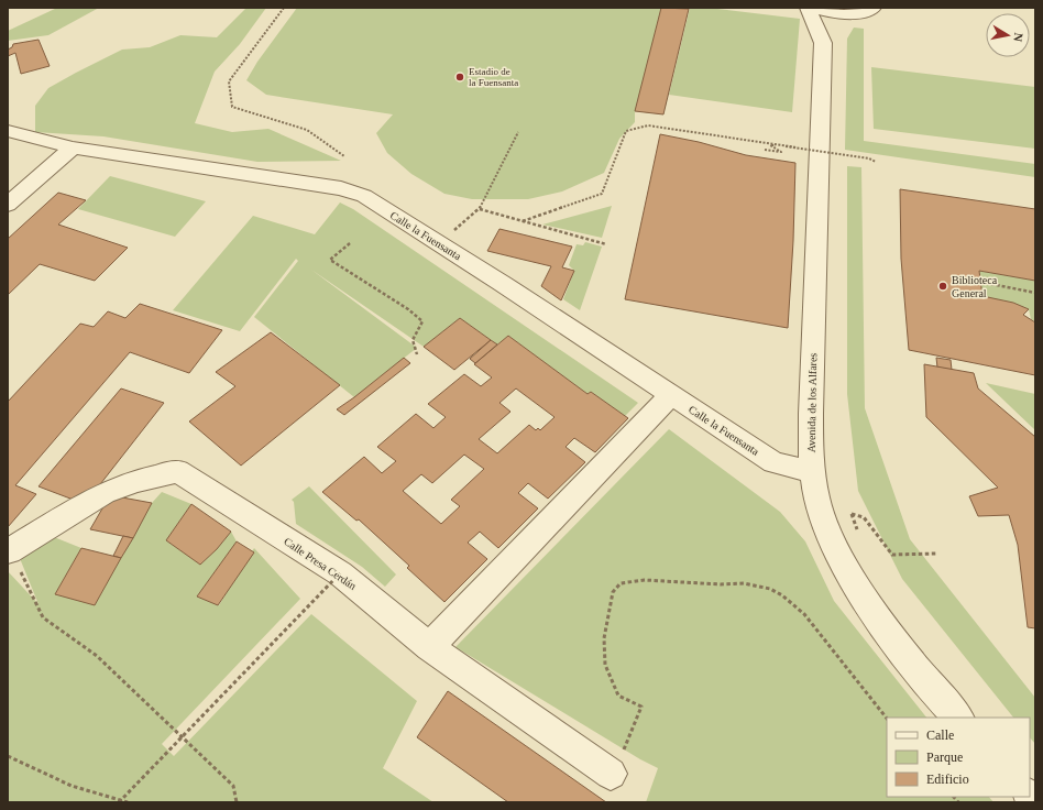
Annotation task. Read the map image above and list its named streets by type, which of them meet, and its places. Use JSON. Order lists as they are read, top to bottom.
{
  "streets": {
    "street": ["Calle la Fuensanta", "Avenida de los Alfares", "Calle Presa Cerdán"]
  },
  "crossings": [
    ["Calle la Fuensanta", "Avenida de los Alfares"]
  ],
  "places": ["Estadio de la Fuensanta", "Biblioteca General"],
  "legend": ["Calle", "Parque", "Edificio"],
  "north": "right"
}
